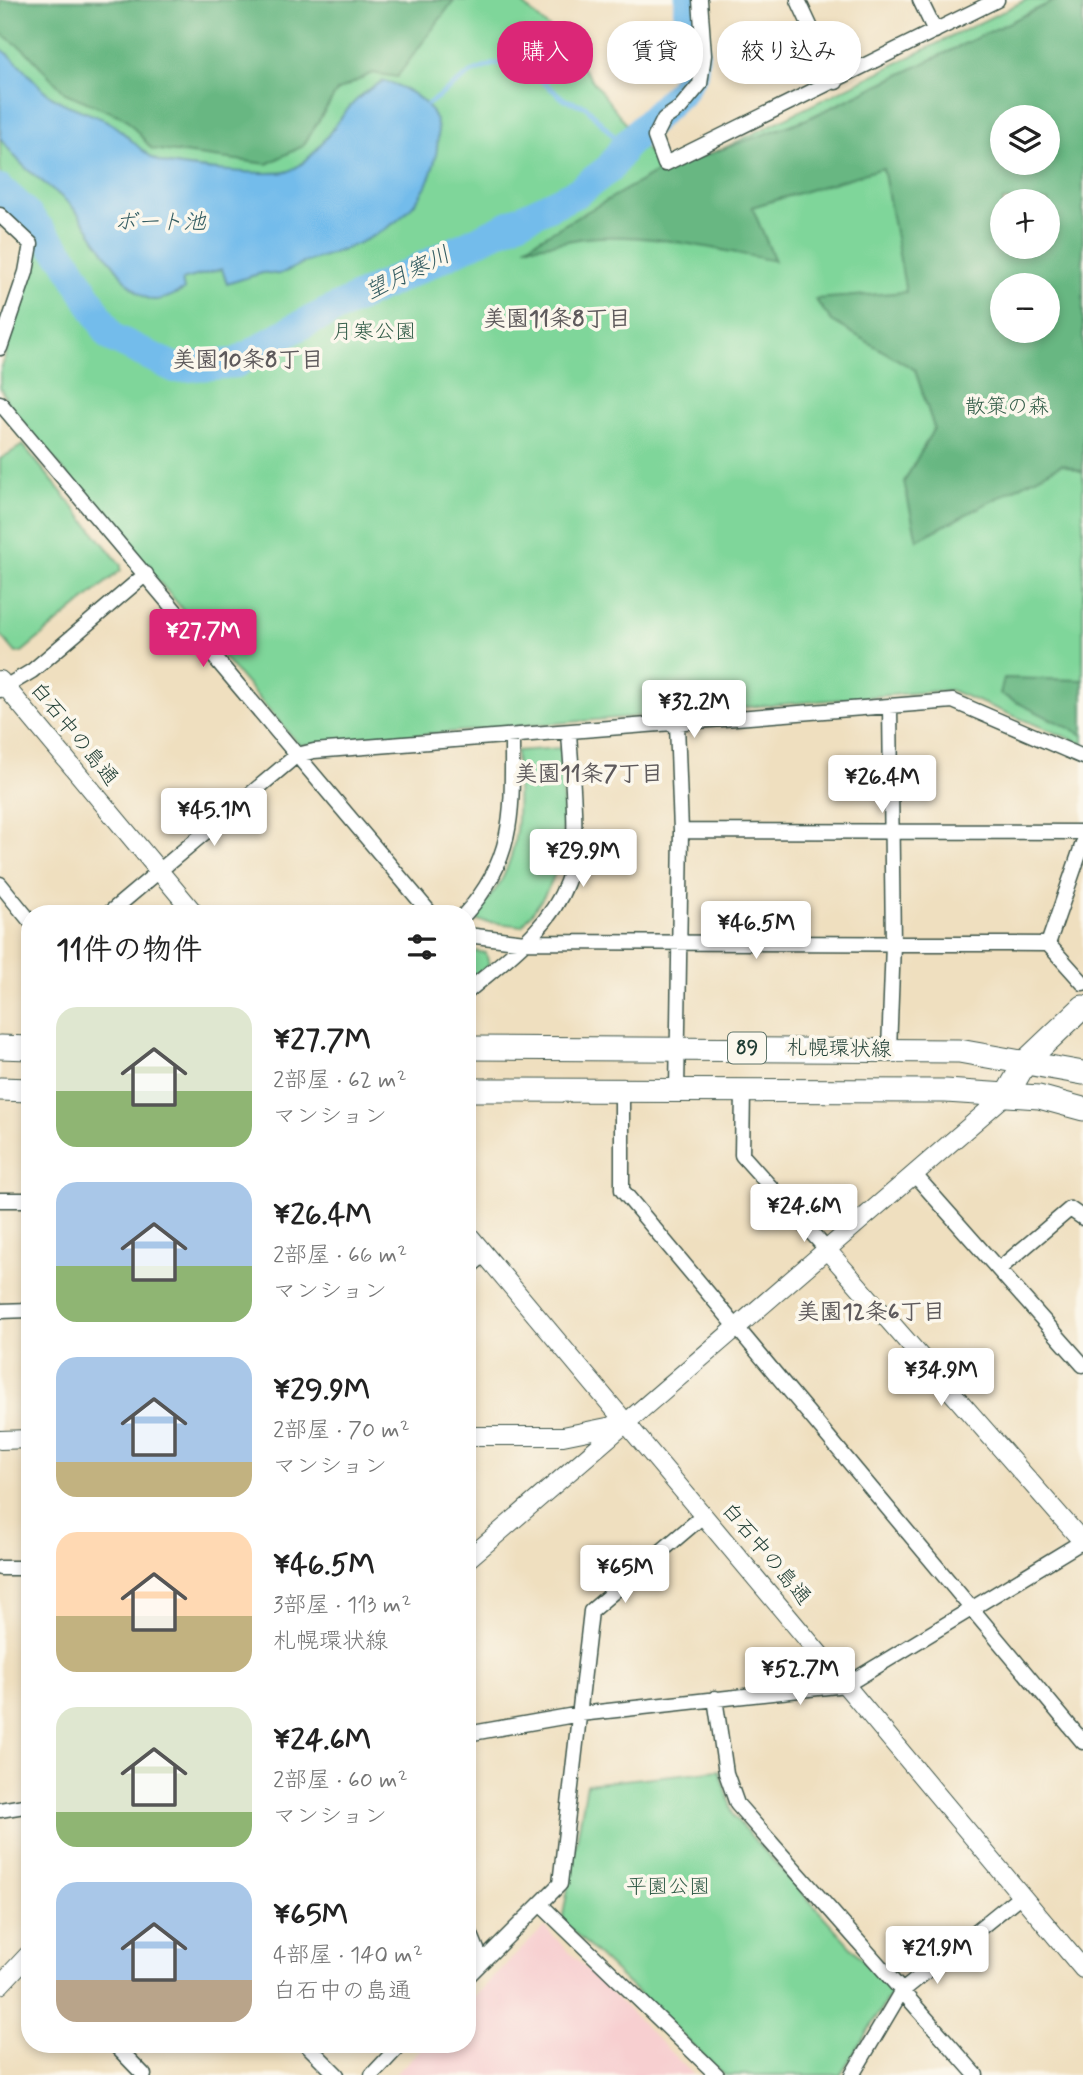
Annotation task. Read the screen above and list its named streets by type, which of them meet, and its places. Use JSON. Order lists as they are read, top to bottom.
{
  "streets": {
    "main road": ["89", "札幌環状線"],
    "street": ["白石中の島通"]
  },
  "districts": [
    "美園11条8丁目",
    "美園10条8丁目",
    "美園11条7丁目",
    "美園12条6丁目"
  ],
  "water": ["ボート池", "望月寒川"],
  "parks": ["月寒公園", "散策の森", "平園公園"],
  "page": {
    "chip": ["購入", "賃貸", "絞り込み"],
    "map_buttons": ["+", "−"],
    "price": [
      "¥27.7M",
      "¥32.2M",
      "¥26.4M",
      "¥45.1M",
      "¥29.9M",
      "¥46.5M",
      "¥24.6M",
      "¥34.9M",
      "¥65M",
      "¥52.7M",
      "¥21.9M"
    ],
    "heading": "11件の物件",
    "list": [
      {
        "name": "¥27.7M",
        "note": "2部屋 · 62 m² · マンション"
      },
      {
        "name": "¥26.4M",
        "note": "2部屋 · 66 m² · マンション"
      },
      {
        "name": "¥29.9M",
        "note": "2部屋 · 70 m² · マンション"
      },
      {
        "name": "¥46.5M",
        "note": "3部屋 · 113 m² · 札幌環状線"
      },
      {
        "name": "¥24.6M",
        "note": "2部屋 · 60 m² · マンション"
      },
      {
        "name": "¥65M",
        "note": "4部屋 · 140 m² · 白石中の島通"
      }
    ]
  }
}
